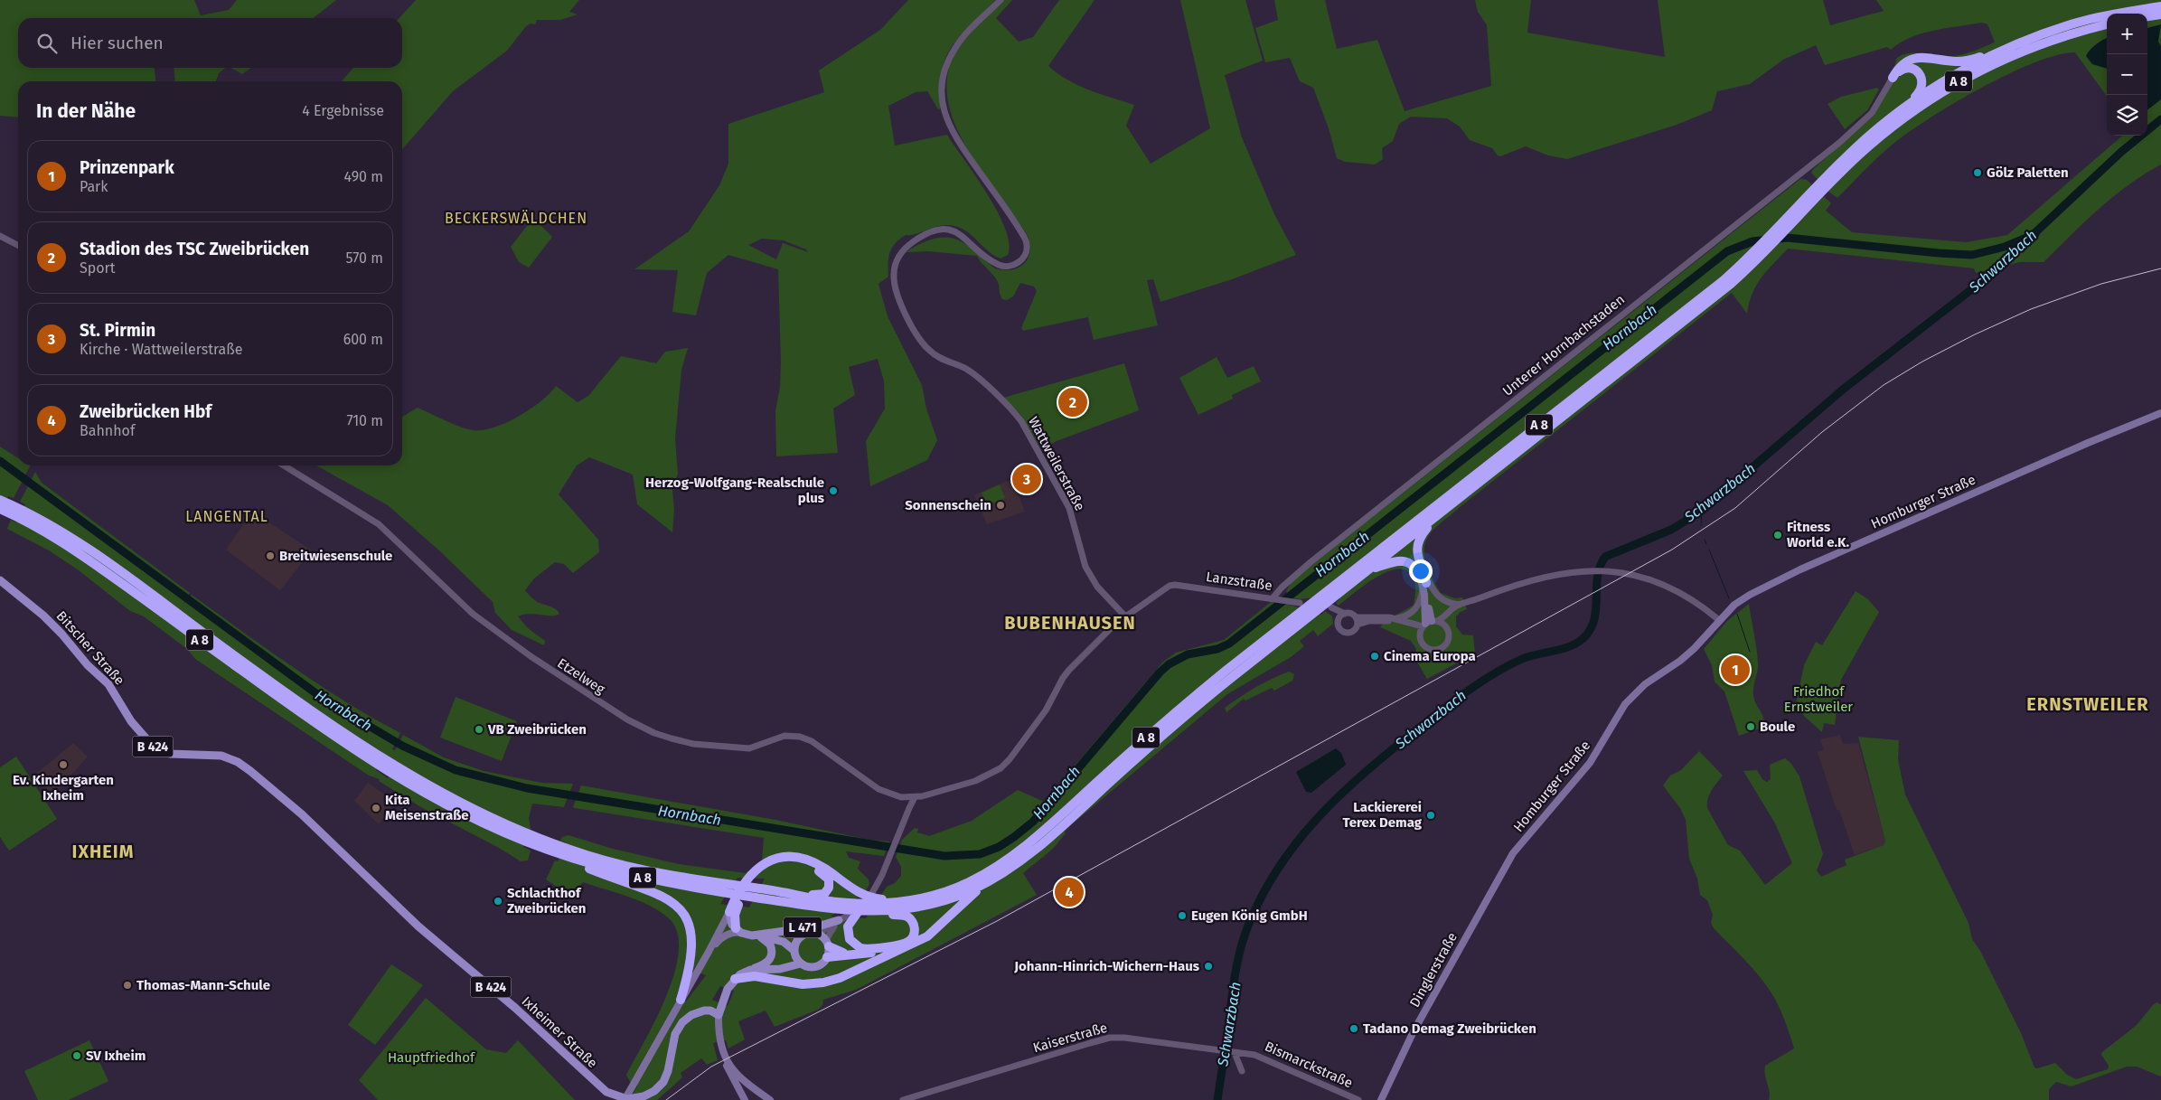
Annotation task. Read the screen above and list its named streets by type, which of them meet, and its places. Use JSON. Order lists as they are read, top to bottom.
{
  "streets": {
    "highway": ["A 8"],
    "main road": [
      "Homburger Straße",
      "Bitscher Straße",
      "B 424",
      "L 471",
      "Dinglerstraße",
      "Ixheimer Straße"
    ],
    "street": [
      "Unterer Hornbachstaden",
      "Wattweilerstraße",
      "Lanzstraße",
      "Etzelweg",
      "Kaiserstraße",
      "Bismarckstraße"
    ]
  },
  "crossings": [
    ["A 8", "Lanzstraße"],
    ["A 8", "L 471"],
    ["Unterer Hornbachstaden", "Lanzstraße"],
    ["Wattweilerstraße", "Etzelweg"],
    ["Homburger Straße", "Dinglerstraße"],
    ["Lanzstraße", "Etzelweg"],
    ["Bitscher Straße", "Ixheimer Straße"],
    ["Kaiserstraße", "Bismarckstraße"]
  ],
  "districts": [
    "BECKERSWÄLDCHEN",
    "LANGENTAL",
    "BUBENHAUSEN",
    "ERNSTWEILER",
    "IXHEIM"
  ],
  "water": ["Schwarzbach", "Hornbach"],
  "parks": ["Friedhof Ernstweiler", "Hauptfriedhof"],
  "places": [
    "Gölz Paletten",
    "Herzog-Wolfgang-Realschule plus",
    "Sonnenschein",
    "Fitness World e.K.",
    "Breitwiesenschule",
    "Cinema Europa",
    "Boule",
    "VB Zweibrücken",
    "Ev. Kindergarten Ixheim",
    "Kita Meisenstraße",
    "Lackiererei Terex Demag",
    "Schlachthof Zweibrücken",
    "Eugen König GmbH",
    "Johann-Hinrich-Wichern-Haus",
    "Thomas-Mann-Schule",
    "Tadano Demag Zweibrücken",
    "SV Ixheim"
  ],
  "page": {
    "map_buttons": ["+", "−"],
    "search": "Hier suchen",
    "heading": ["In der Nähe", "4 Ergebnisse"],
    "list": [
      {
        "mark": "1",
        "name": "Prinzenpark",
        "note": "Park",
        "value": "490 m"
      },
      {
        "mark": "2",
        "name": "Stadion des TSC Zweibrücken",
        "note": "Sport",
        "value": "570 m"
      },
      {
        "mark": "3",
        "name": "St. Pirmin",
        "note": "Kirche · Wattweilerstraße",
        "value": "600 m"
      },
      {
        "mark": "4",
        "name": "Zweibrücken Hbf",
        "note": "Bahnhof",
        "value": "710 m"
      }
    ],
    "pins": [
      "2",
      "3",
      "1",
      "4"
    ]
  }
}
